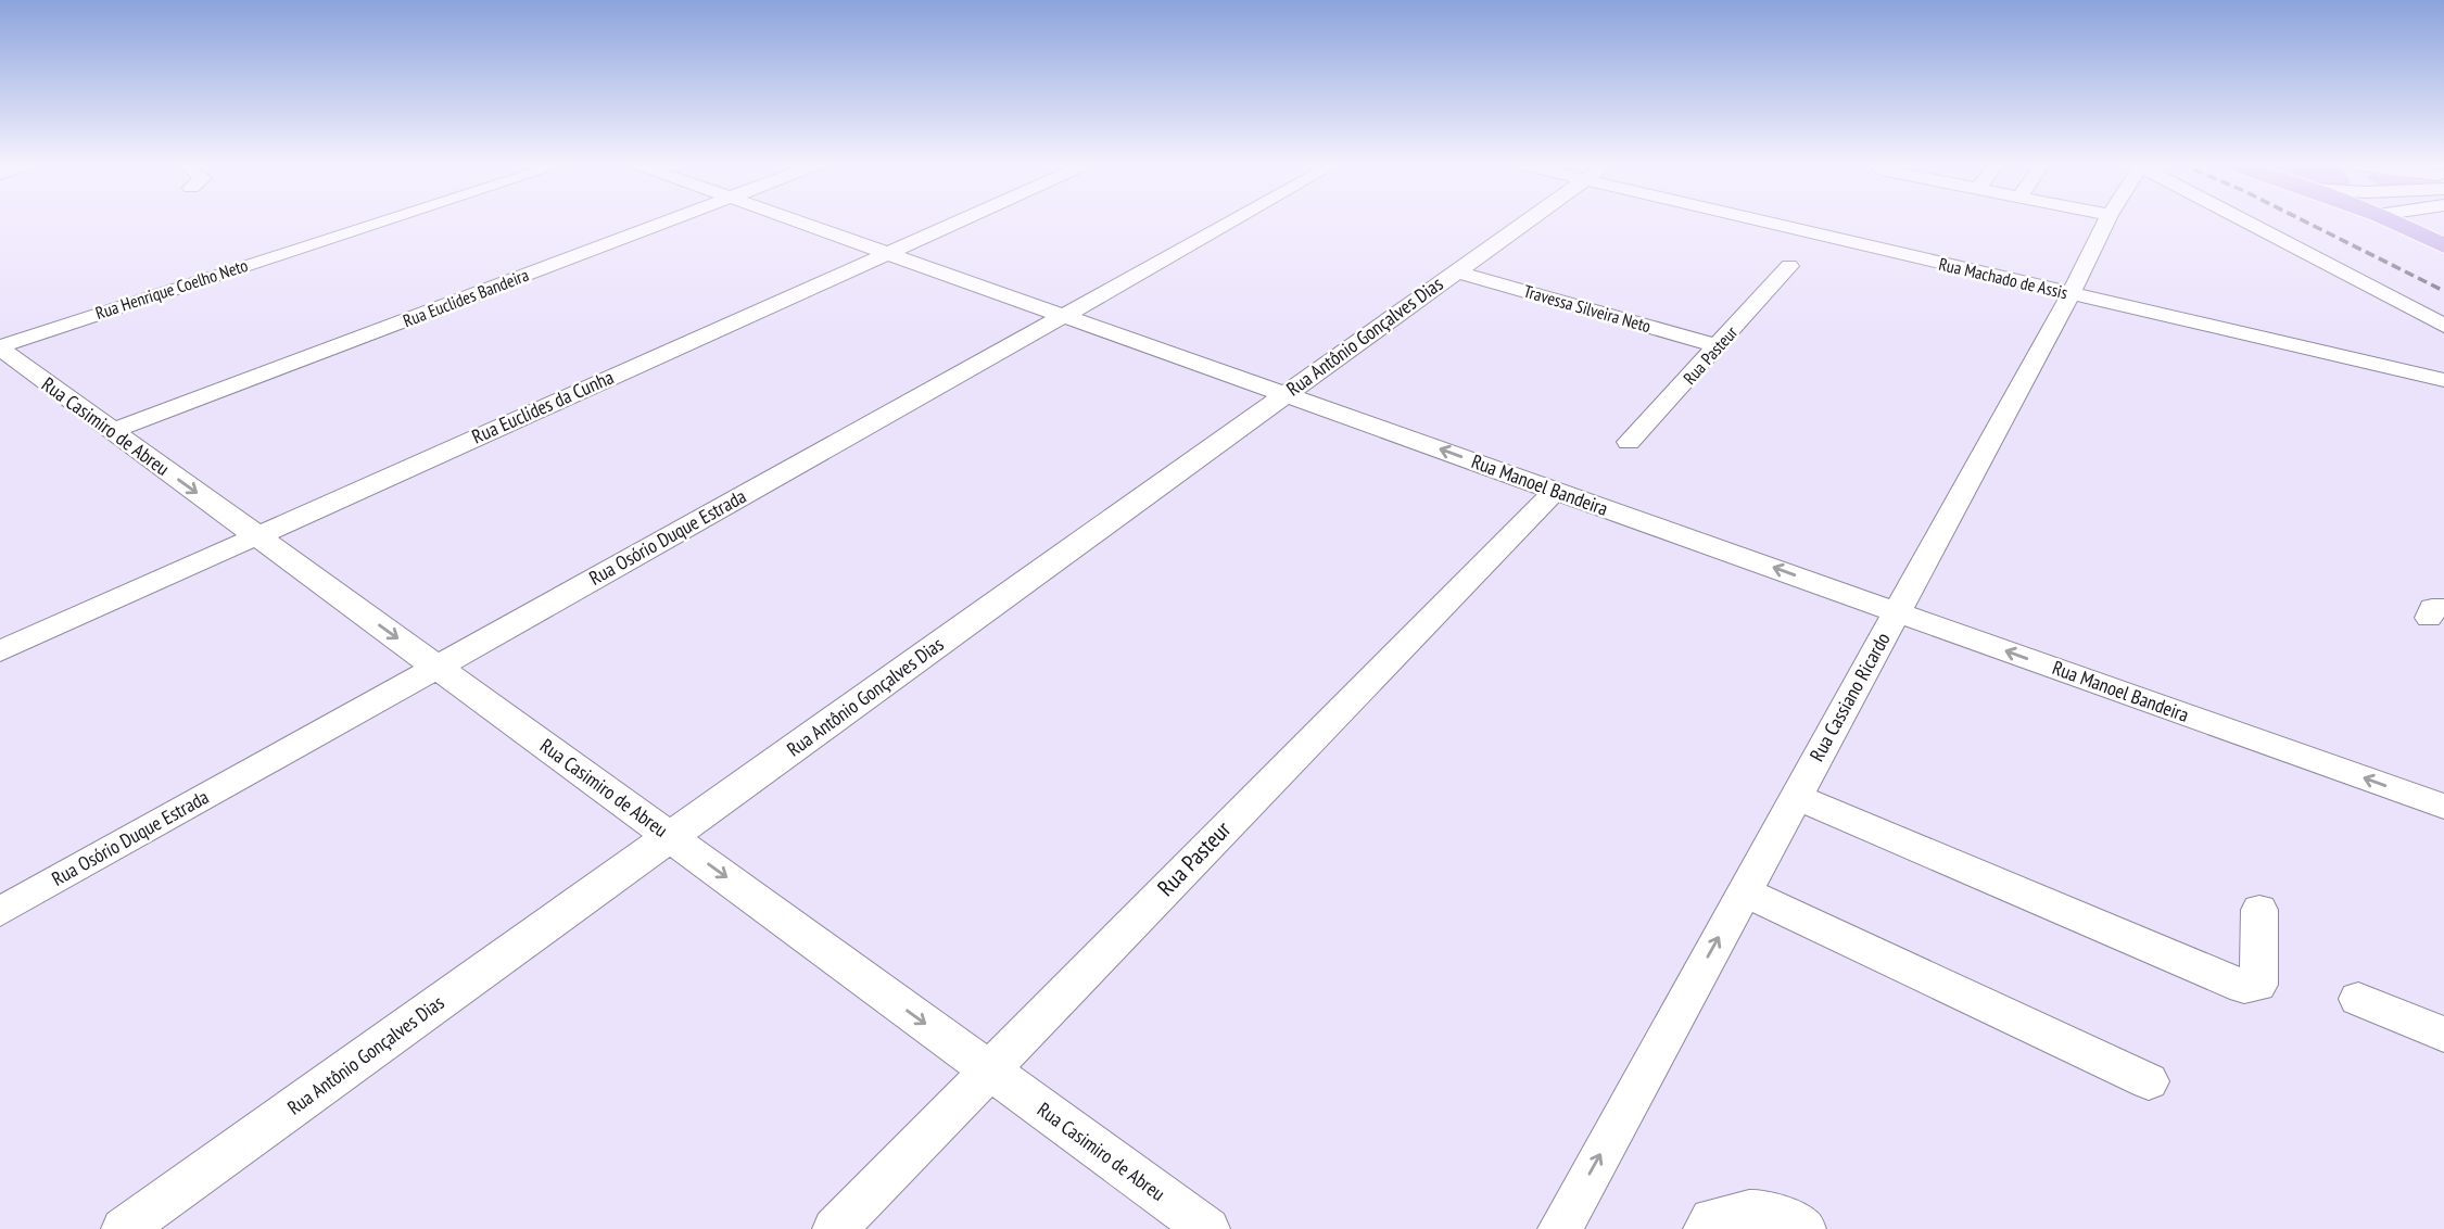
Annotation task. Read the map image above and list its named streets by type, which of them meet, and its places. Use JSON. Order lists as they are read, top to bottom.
{
  "streets": {
    "street": [
      "Rua Machado de Assis",
      "Rua Henrique Coelho Neto",
      "Rua Euclides Bandeira",
      "Travessa Silveira Neto",
      "Rua Antônio Gonçalves Dias",
      "Rua Pasteur",
      "Rua Euclides da Cunha",
      "Rua Casimiro de Abreu",
      "Rua Manoel Bandeira",
      "Rua Osório Duque Estrada",
      "Rua Cassiano Ricardo"
    ]
  },
  "crossings": [
    ["Rua Machado de Assis", "Rua Cassiano Ricardo"],
    ["Rua Henrique Coelho Neto", "Rua Casimiro de Abreu"],
    ["Rua Euclides Bandeira", "Rua Casimiro de Abreu"],
    ["Travessa Silveira Neto", "Rua Antônio Gonçalves Dias"],
    ["Travessa Silveira Neto", "Rua Pasteur"],
    ["Rua Antônio Gonçalves Dias", "Rua Casimiro de Abreu"],
    ["Rua Antônio Gonçalves Dias", "Rua Manoel Bandeira"],
    ["Rua Pasteur", "Rua Casimiro de Abreu"],
    ["Rua Pasteur", "Rua Manoel Bandeira"],
    ["Rua Euclides da Cunha", "Rua Casimiro de Abreu"],
    ["Rua Euclides da Cunha", "Rua Manoel Bandeira"],
    ["Rua Casimiro de Abreu", "Rua Osório Duque Estrada"],
    ["Rua Manoel Bandeira", "Rua Osório Duque Estrada"],
    ["Rua Manoel Bandeira", "Rua Cassiano Ricardo"]
  ],
  "one_way": ["Rua Casimiro de Abreu", "Rua Manoel Bandeira"]
}
